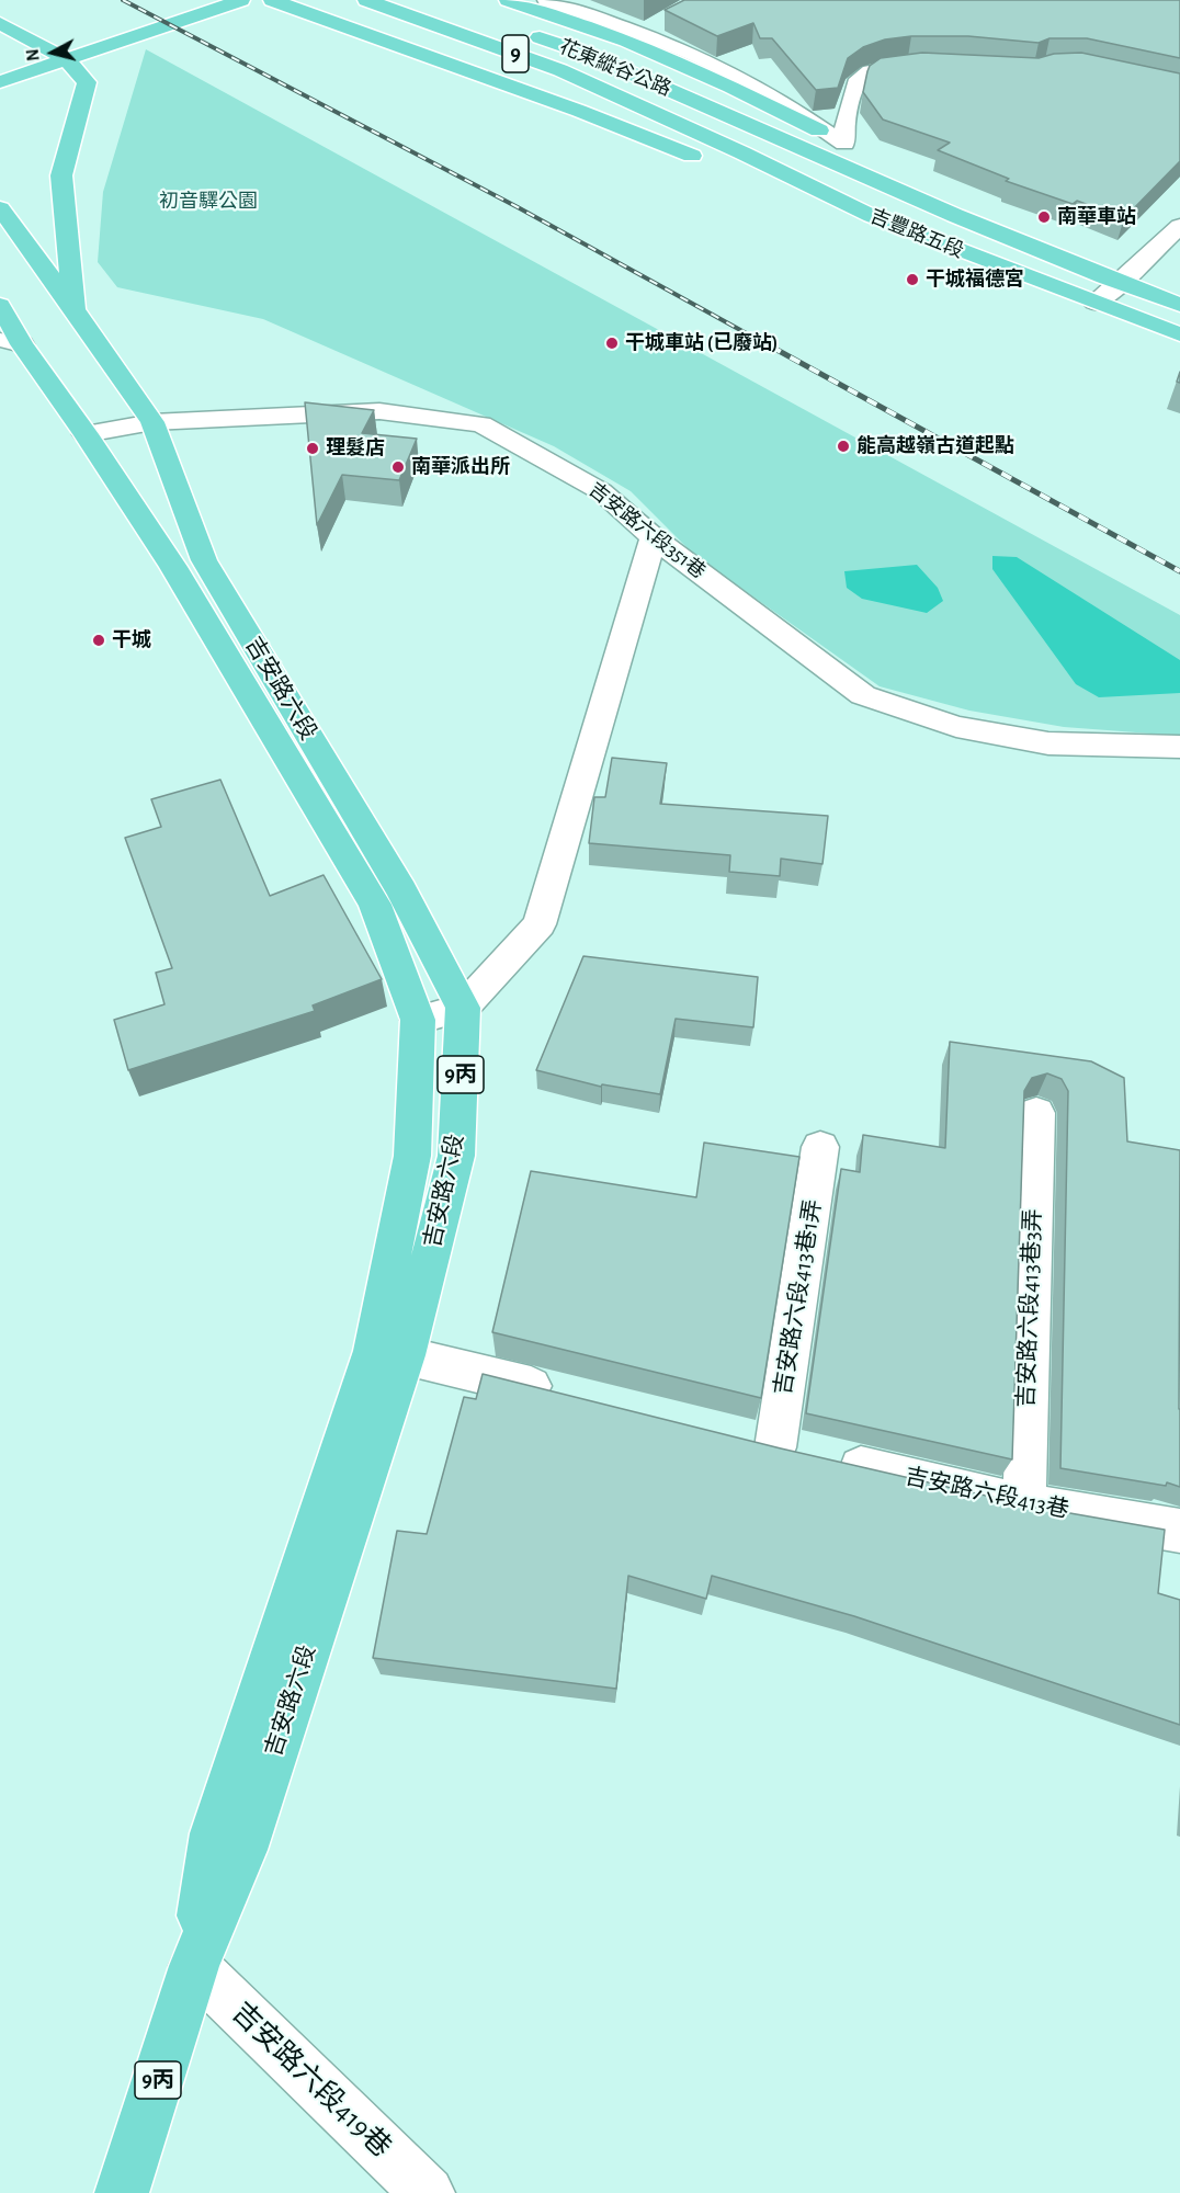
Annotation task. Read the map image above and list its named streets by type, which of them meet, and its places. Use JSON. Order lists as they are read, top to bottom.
{
  "streets": {
    "main road": [
      "9",
      "花東縱谷公路",
      "吉豐路五段",
      "吉安路六段",
      "9丙"
    ],
    "street": [
      "吉安路六段351巷",
      "吉安路六段413巷1弄",
      "吉安路六段413巷3弄",
      "吉安路六段413巷",
      "吉安路六段419巷"
    ]
  },
  "crossings": [
    ["花東縱谷公路", "吉豐路五段"],
    ["吉安路六段351巷", "吉安路六段"],
    ["吉安路六段", "吉安路六段419巷"],
    ["吉安路六段413巷1弄", "吉安路六段413巷"],
    ["吉安路六段413巷3弄", "吉安路六段413巷"]
  ],
  "parks": ["初音驛公園"],
  "places": [
    "南華車站",
    "干城福德宮",
    "干城車站 (已廢站)",
    "能高越嶺古道起點",
    "理髮店",
    "南華派出所",
    "干城"
  ],
  "north": "left"
}
